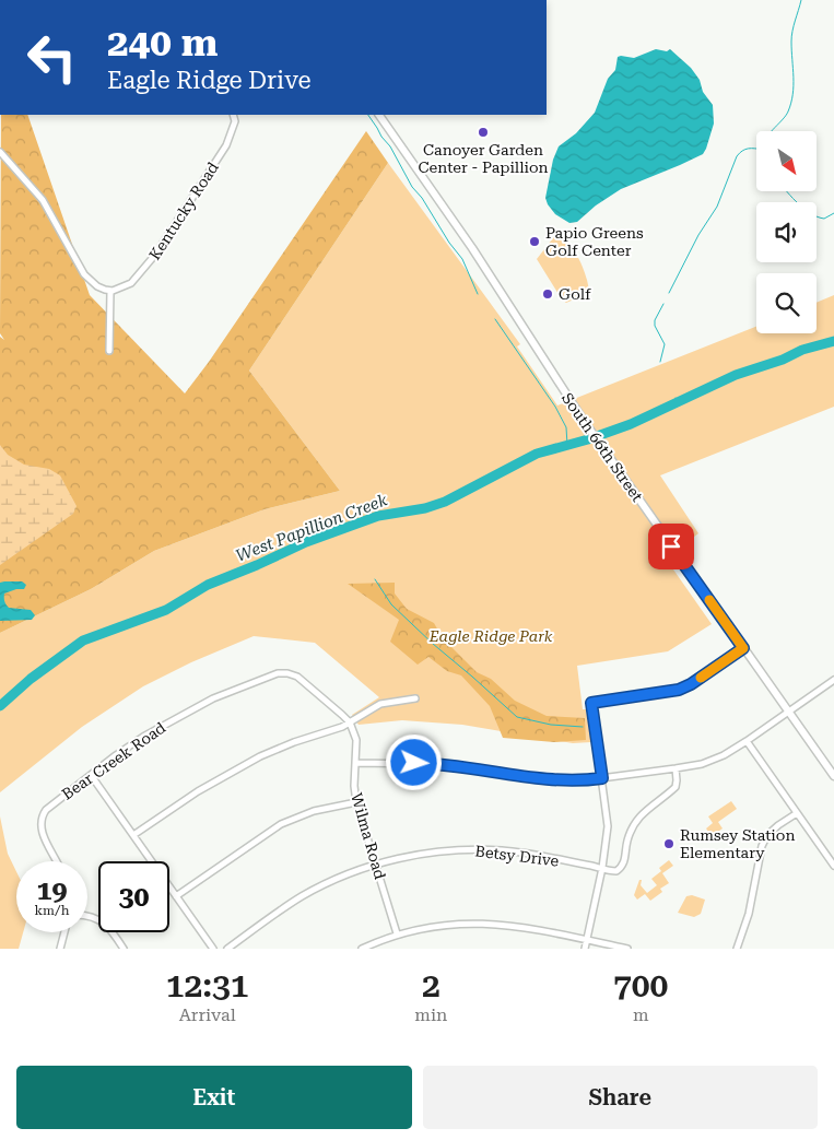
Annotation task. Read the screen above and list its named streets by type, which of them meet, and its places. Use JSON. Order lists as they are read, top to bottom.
{
  "streets": {
    "street": [
      "Kentucky Road",
      "South 66th Street",
      "Bear Creek Road",
      "Wilma Road",
      "Betsy Drive"
    ]
  },
  "crossings": [
    ["Bear Creek Road", "Wilma Road"],
    ["Wilma Road", "Betsy Drive"]
  ],
  "water": ["West Papillion Creek"],
  "parks": ["Eagle Ridge Park"],
  "places": [
    "Canoyer Garden Center - Papillion",
    "Papio Greens Golf Center",
    "Golf",
    "Rumsey Station Elementary"
  ],
  "north": "bottom right",
  "page": {
    "turn": ["240 m", "Eagle Ridge Drive"],
    "speed": "19 km/h",
    "limit": "30",
    "eta": [
      "12:31",
      "Arrival",
      "2",
      "min",
      "700",
      "m"
    ],
    "buttons": ["Exit", "Share"]
  }
}
